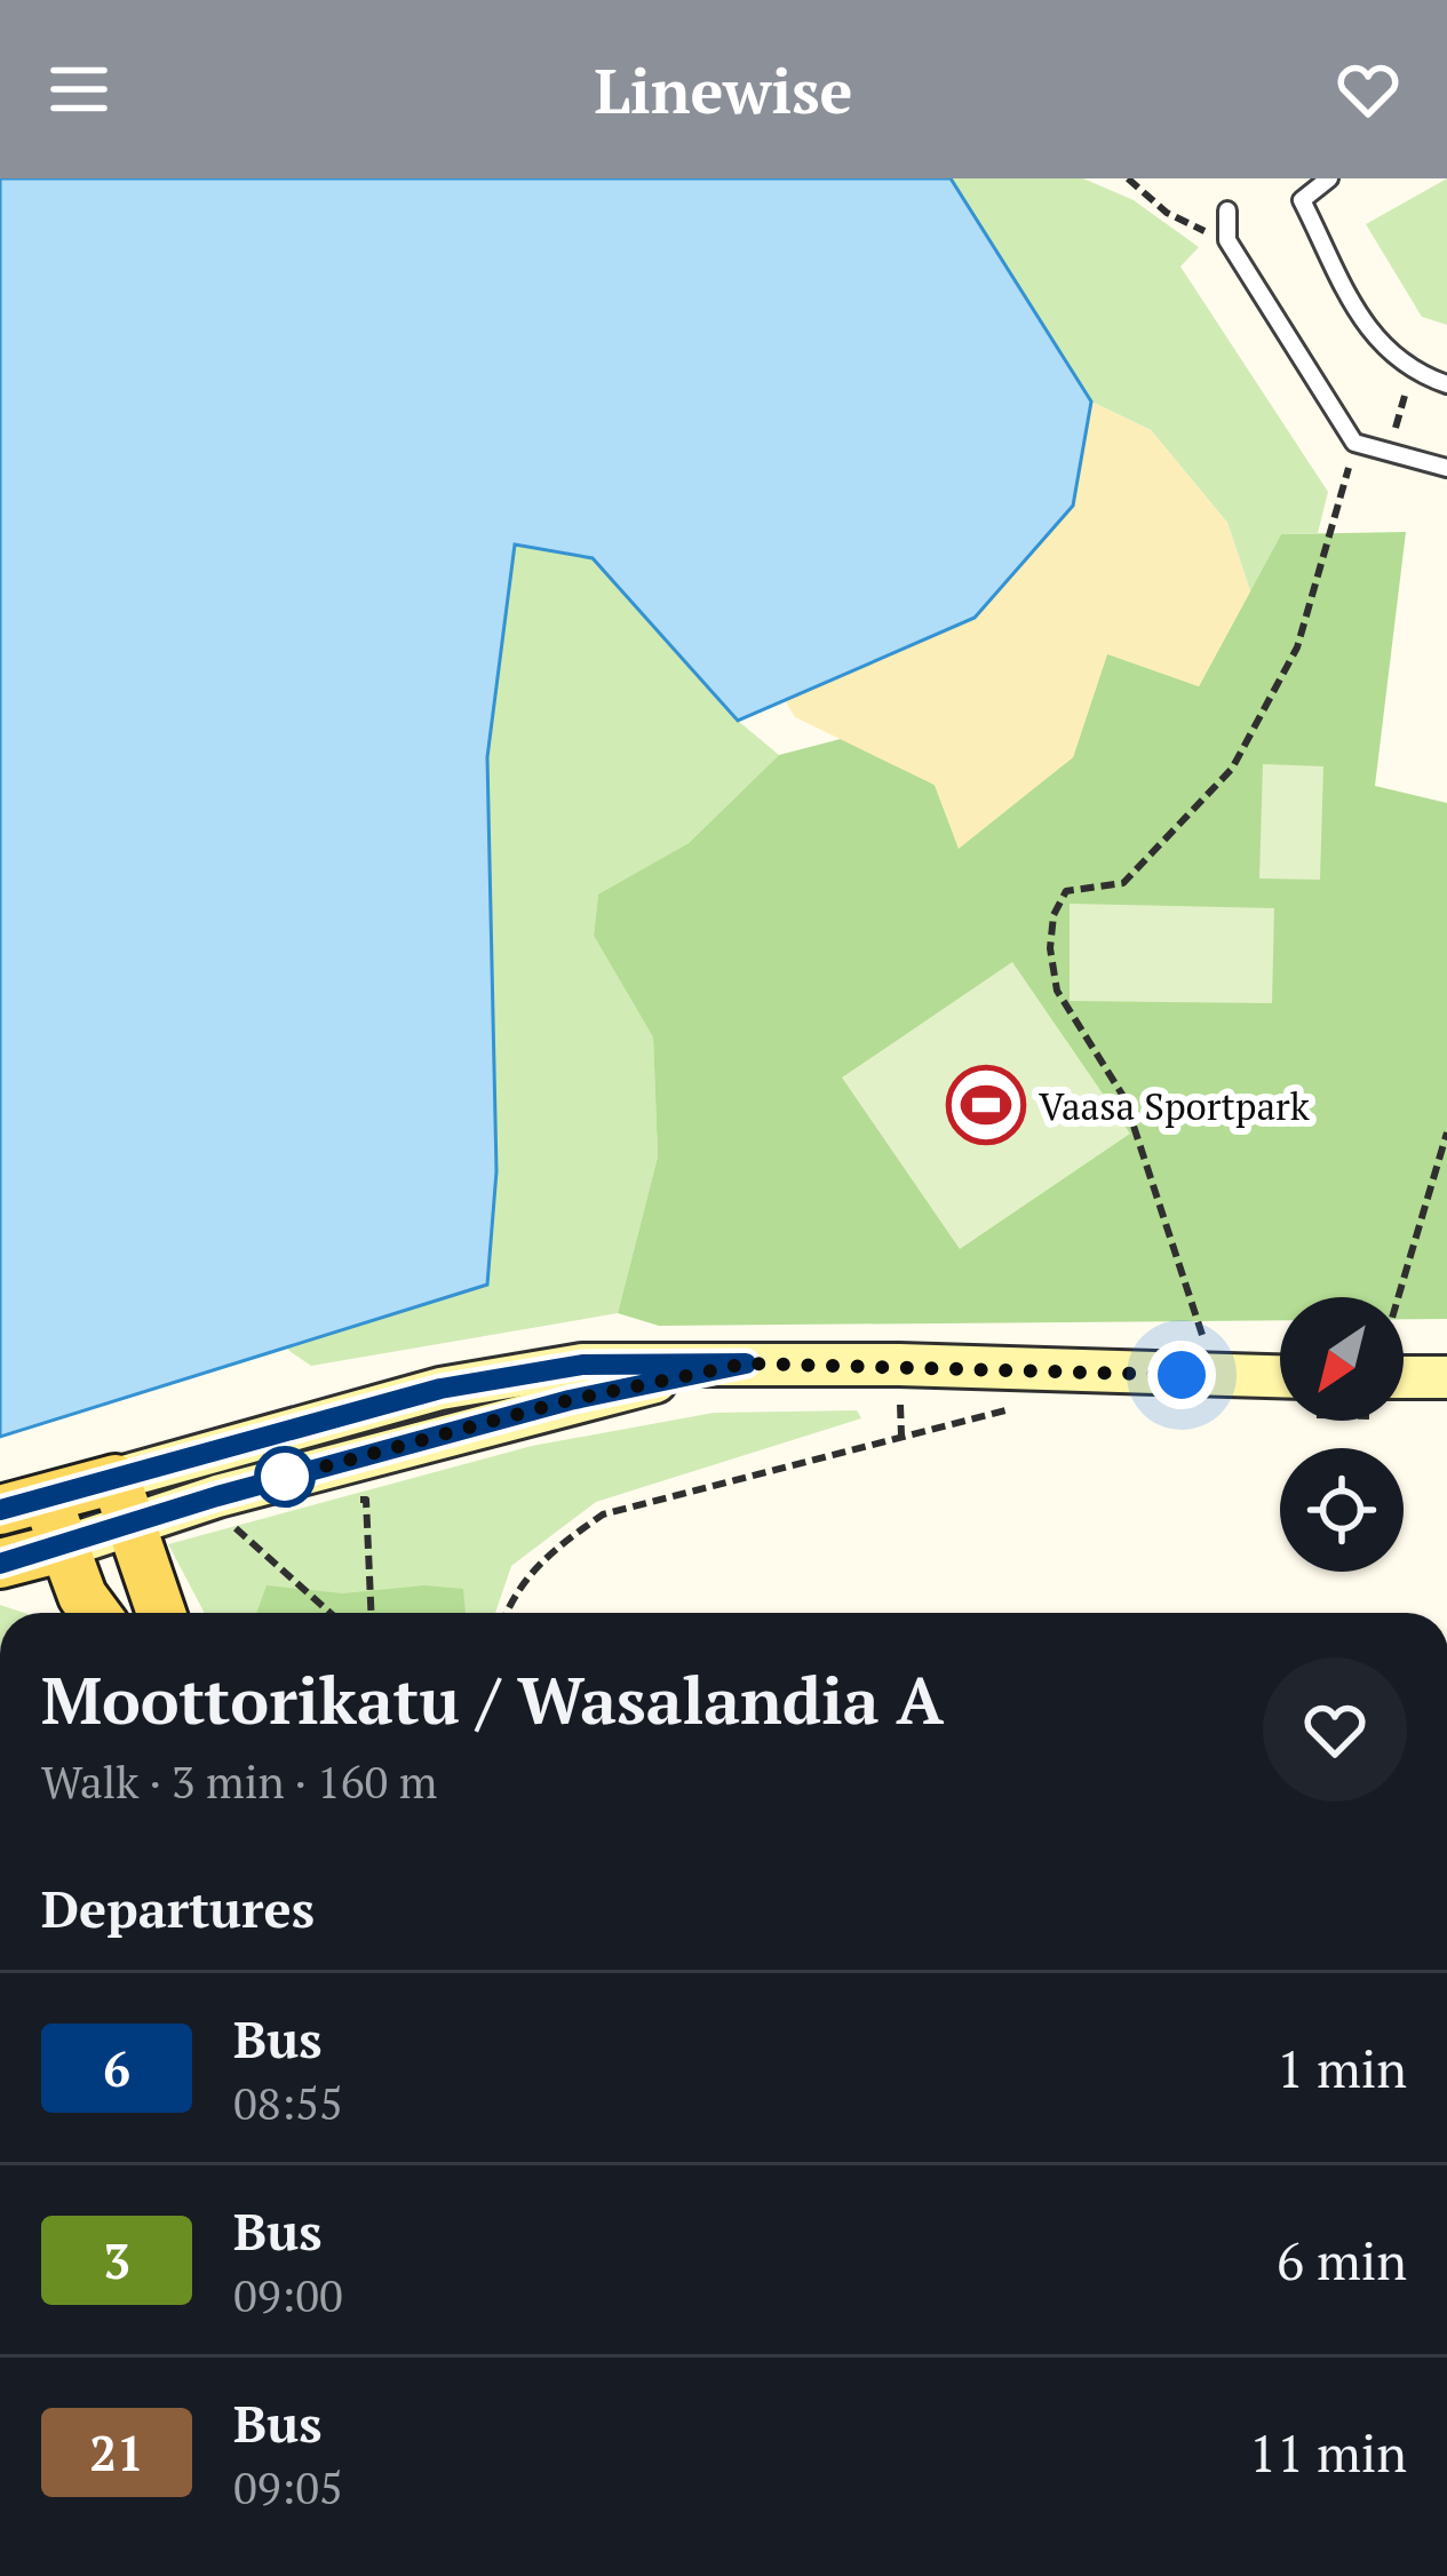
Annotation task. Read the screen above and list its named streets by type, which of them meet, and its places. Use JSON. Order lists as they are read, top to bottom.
{
  "places": {
    "sports": ["Vaasa Sportpark"]
  },
  "lines": ["bus line 6"],
  "north": "bottom left",
  "page": {
    "header": "Linewise",
    "heading": [
      ["Moottorikatu / Wasalandia A", "Walk · 3 min · 160 m"],
      "Departures"
    ],
    "list": [
      {
        "mark": "6",
        "name": "Bus",
        "note": "08:55",
        "value": "1 min"
      },
      {
        "mark": "3",
        "name": "Bus",
        "note": "09:00",
        "value": "6 min"
      },
      {
        "mark": "21",
        "name": "Bus",
        "note": "09:05",
        "value": "11 min"
      }
    ]
  }
}
